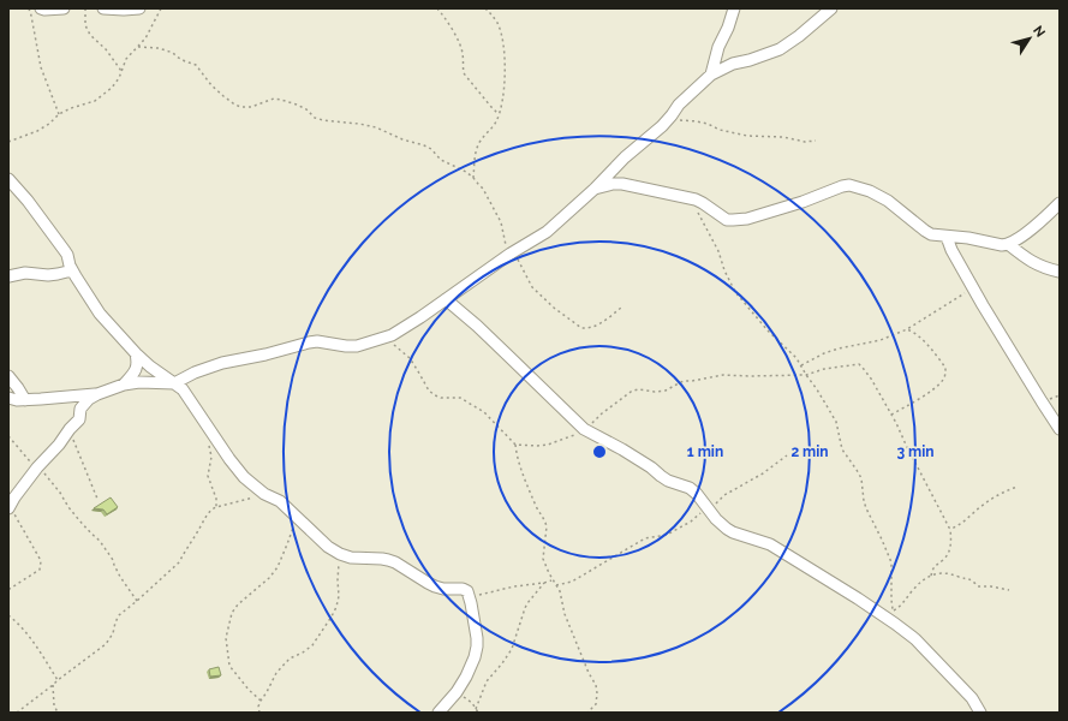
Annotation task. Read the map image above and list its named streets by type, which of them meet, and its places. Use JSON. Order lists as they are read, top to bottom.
{
  "north": "top right",
  "rings": ["1 min", "2 min", "3 min"]
}
